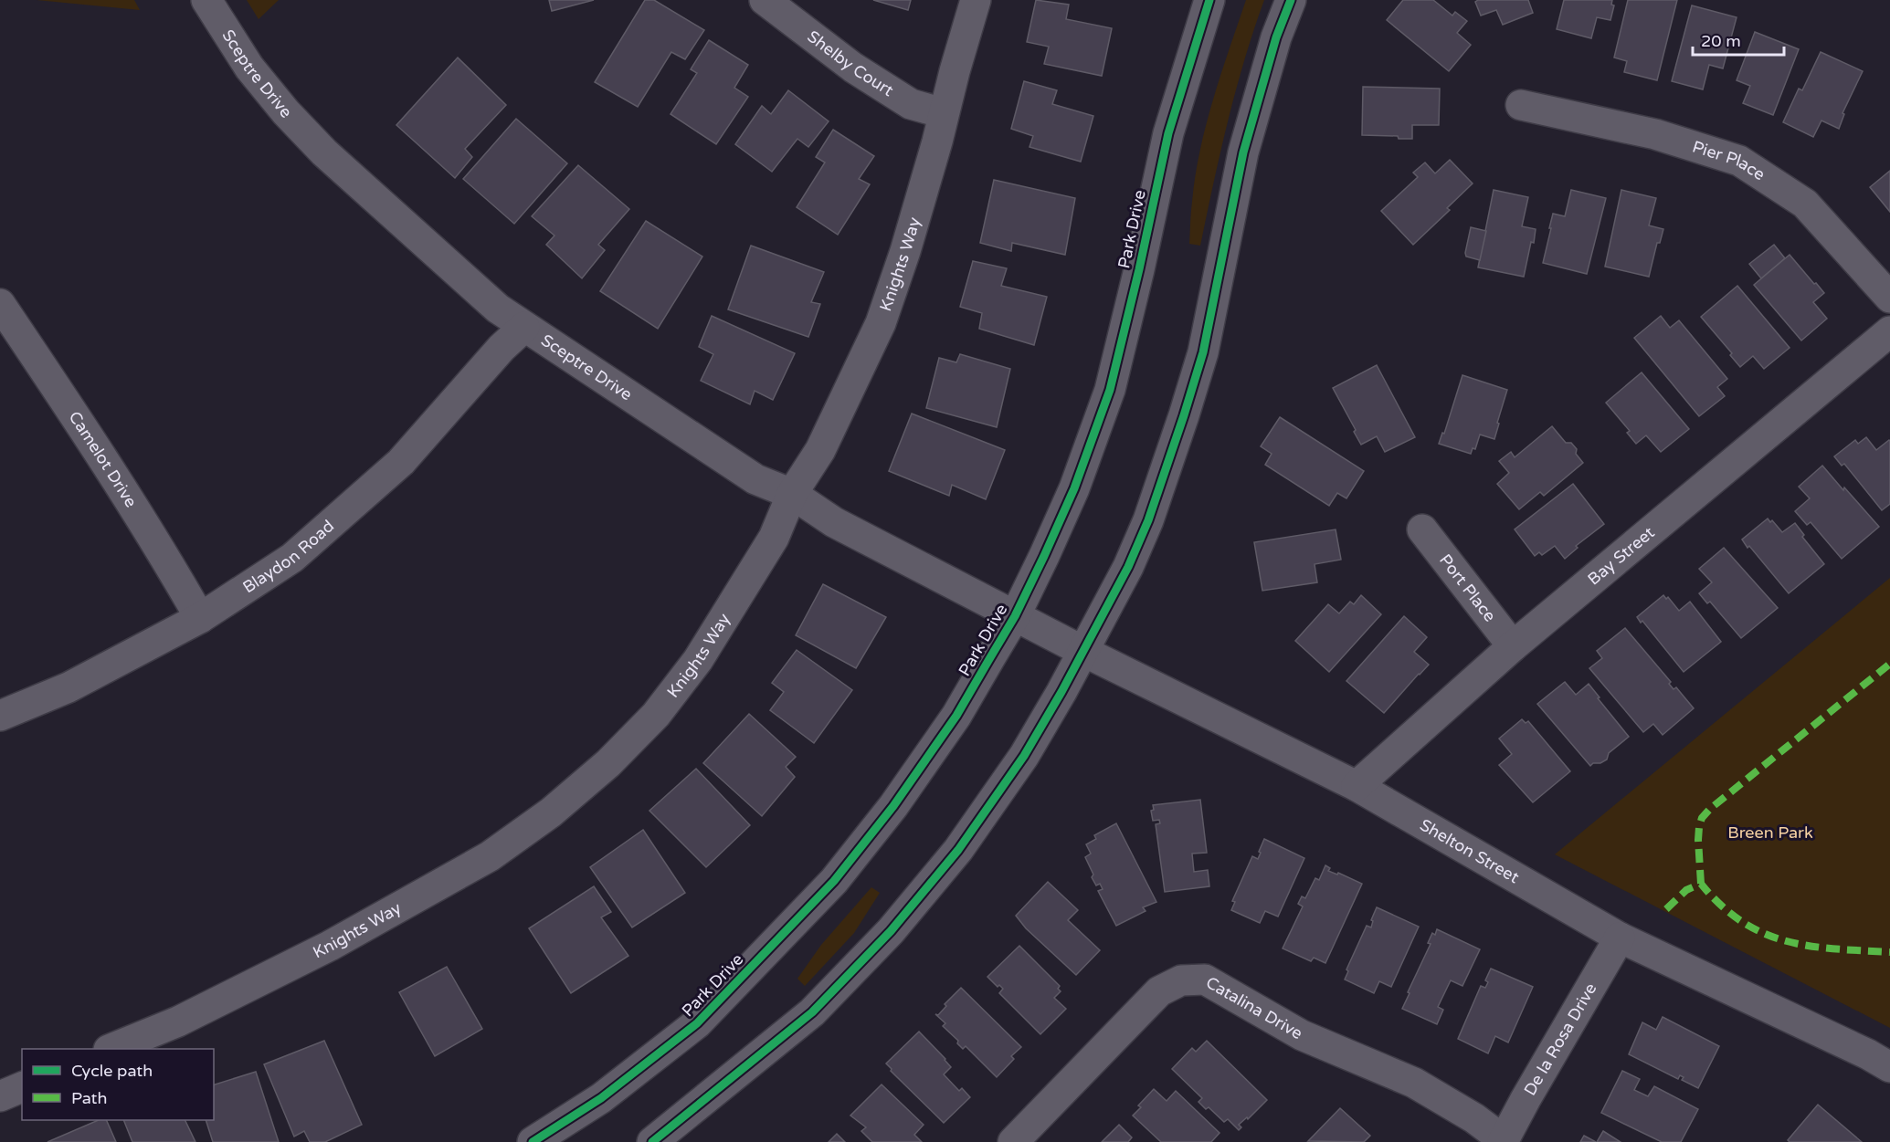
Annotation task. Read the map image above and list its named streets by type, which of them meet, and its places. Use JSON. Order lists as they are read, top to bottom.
{
  "streets": {
    "street": [
      "Shelby Court",
      "Sceptre Drive",
      "Pier Place",
      "Park Drive",
      "Knights Way",
      "Camelot Drive",
      "Blaydon Road",
      "Bay Street",
      "Port Place",
      "Shelton Street",
      "Catalina Drive",
      "De la Rosa Drive"
    ]
  },
  "crossings": [
    ["Shelby Court", "Knights Way"],
    ["Sceptre Drive", "Park Drive"],
    ["Sceptre Drive", "Knights Way"],
    ["Sceptre Drive", "Blaydon Road"],
    ["Sceptre Drive", "Shelton Street"],
    ["Camelot Drive", "Blaydon Road"],
    ["Bay Street", "Port Place"],
    ["Bay Street", "Shelton Street"],
    ["Shelton Street", "De la Rosa Drive"],
    ["Catalina Drive", "De la Rosa Drive"]
  ],
  "parks": ["Breen Park"],
  "legend": ["Cycle path", "Path"],
  "scale_bar": "20 m"
}
